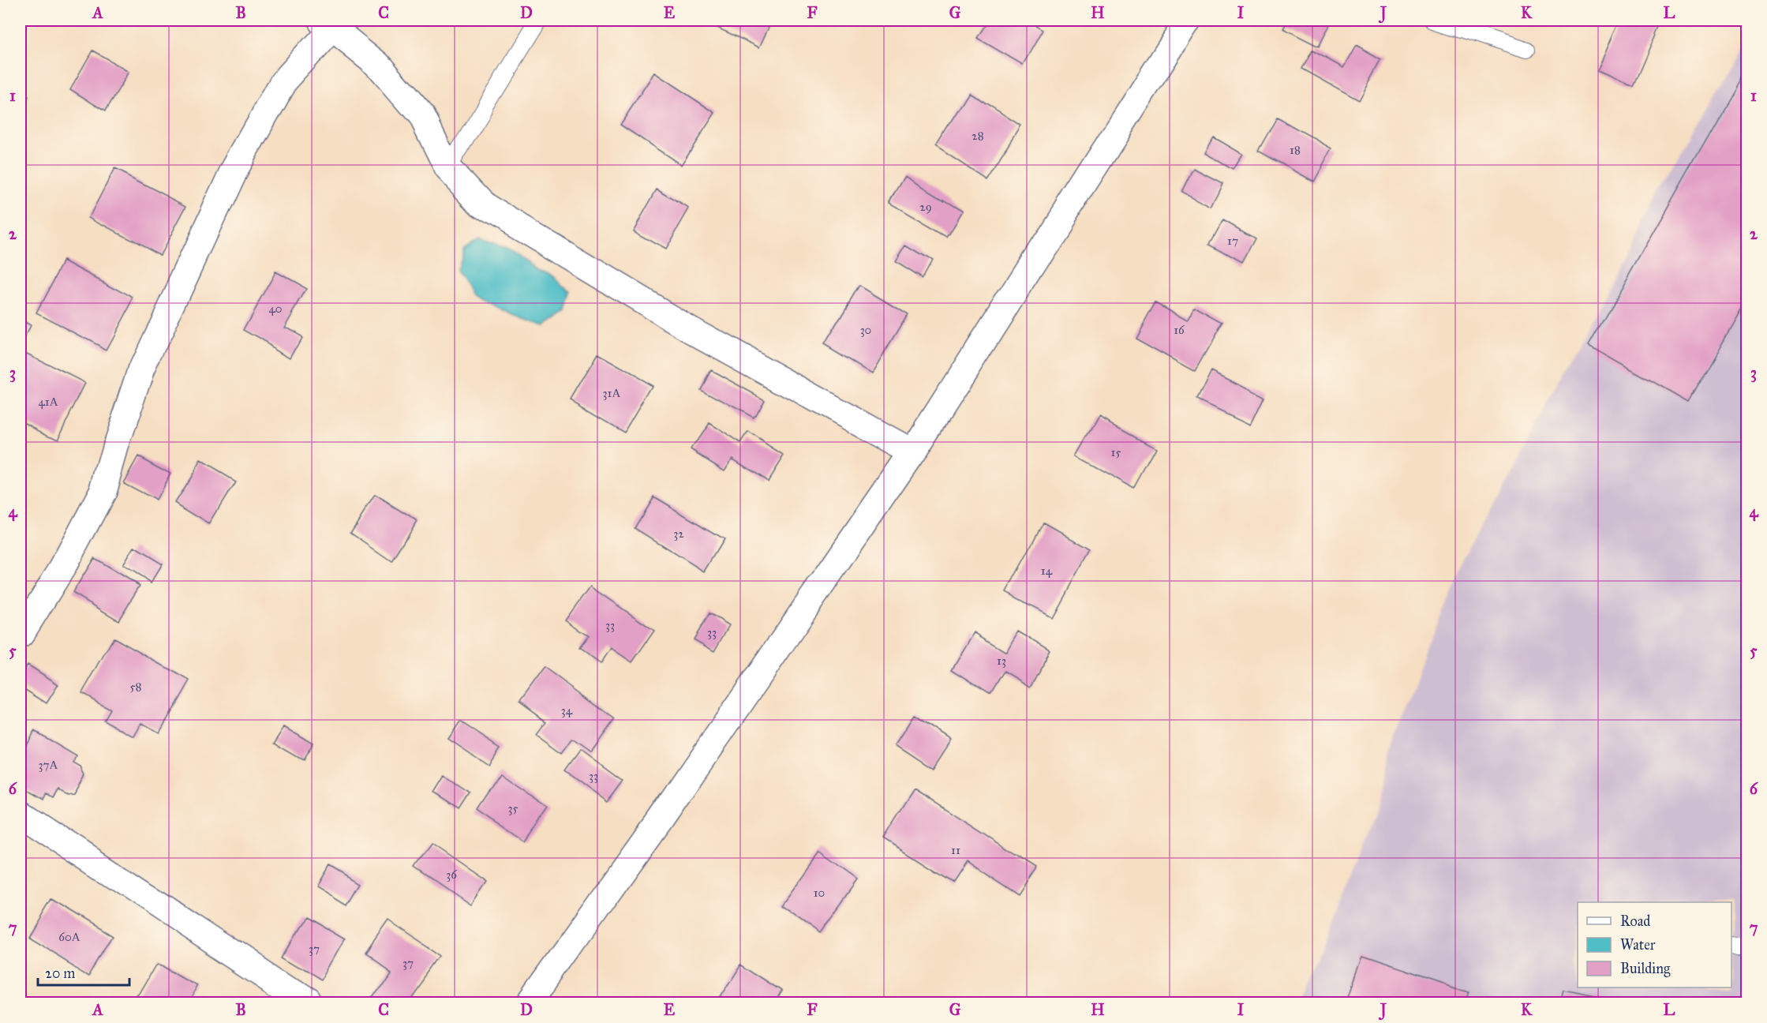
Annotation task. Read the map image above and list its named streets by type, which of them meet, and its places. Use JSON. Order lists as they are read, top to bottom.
{
  "house_numbers": [
    "28",
    "18",
    "29",
    "17",
    "40",
    "30",
    "16",
    "31А",
    "41А",
    "15",
    "32",
    "14",
    "33",
    "33",
    "13",
    "58",
    "34",
    "37А",
    "33",
    "35",
    "11",
    "36",
    "10",
    "60А",
    "37",
    "37"
  ],
  "legend": ["Road", "Water", "Building"],
  "scale_bar": "20 m",
  "grid": {
    "columns": [
      "A",
      "B",
      "C",
      "D",
      "E",
      "F",
      "G",
      "H",
      "I",
      "J",
      "K",
      "L"
    ],
    "rows": [
      "1",
      "2",
      "3",
      "4",
      "5",
      "6",
      "7"
    ]
  }
}
